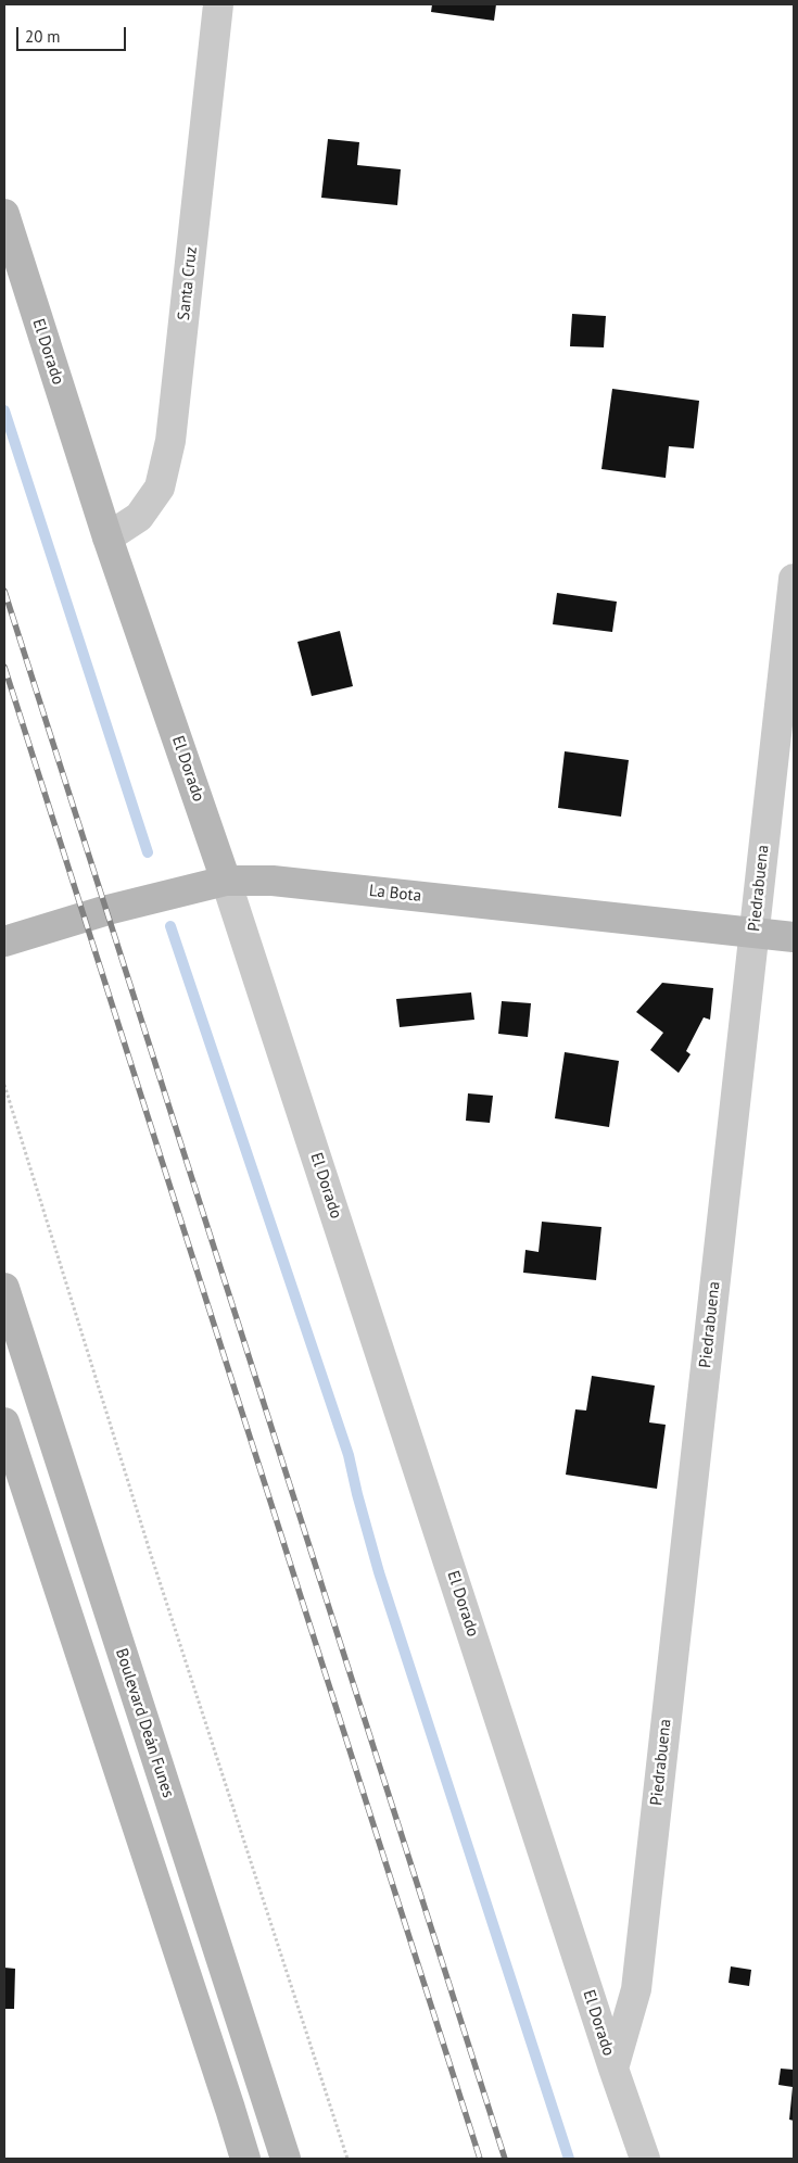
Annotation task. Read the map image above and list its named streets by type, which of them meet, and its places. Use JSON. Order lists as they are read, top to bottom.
{
  "streets": {
    "main road": ["El Dorado", "La Bota", "Boulevard Deán Funes"],
    "street": ["Santa Cruz", "Piedrabuena"]
  },
  "crossings": [
    ["Santa Cruz", "El Dorado"],
    ["El Dorado", "Piedrabuena"],
    ["El Dorado", "La Bota"],
    ["Piedrabuena", "La Bota"]
  ],
  "scale_bar": "20 m"
}
